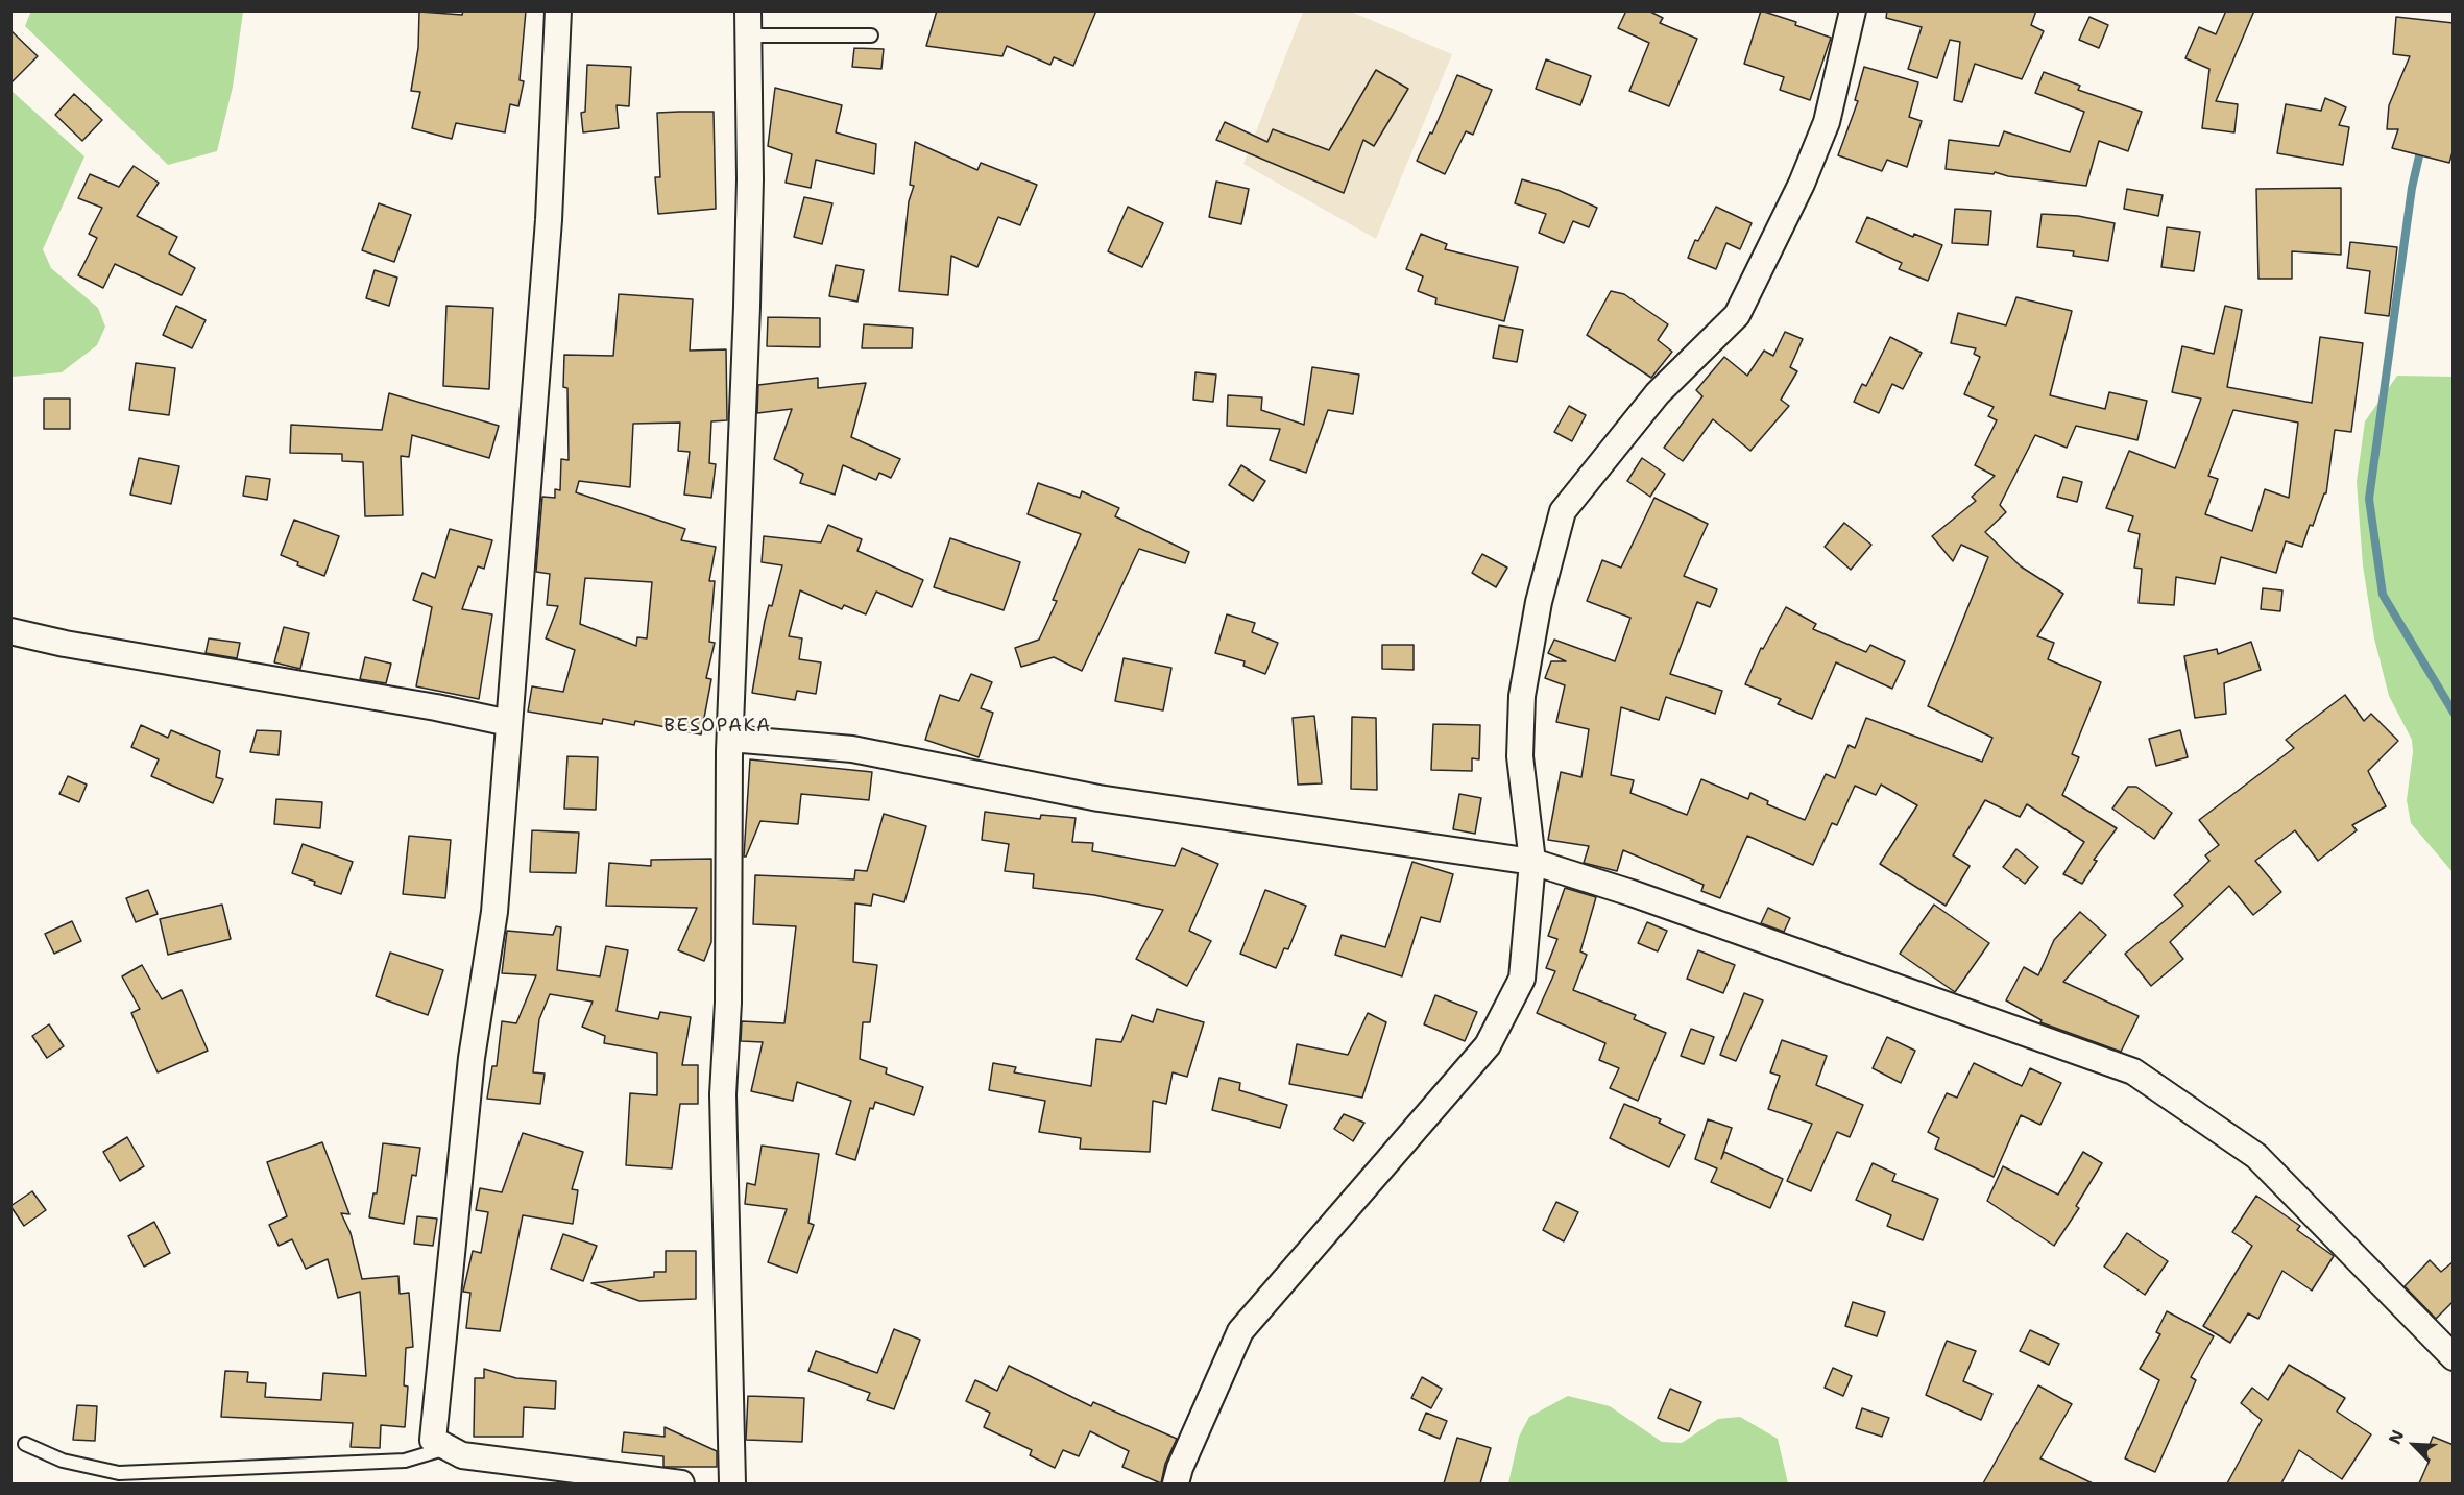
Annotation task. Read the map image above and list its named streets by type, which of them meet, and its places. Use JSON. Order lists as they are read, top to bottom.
{
  "districts": ["BESOPAKA"],
  "north": "top left"
}
